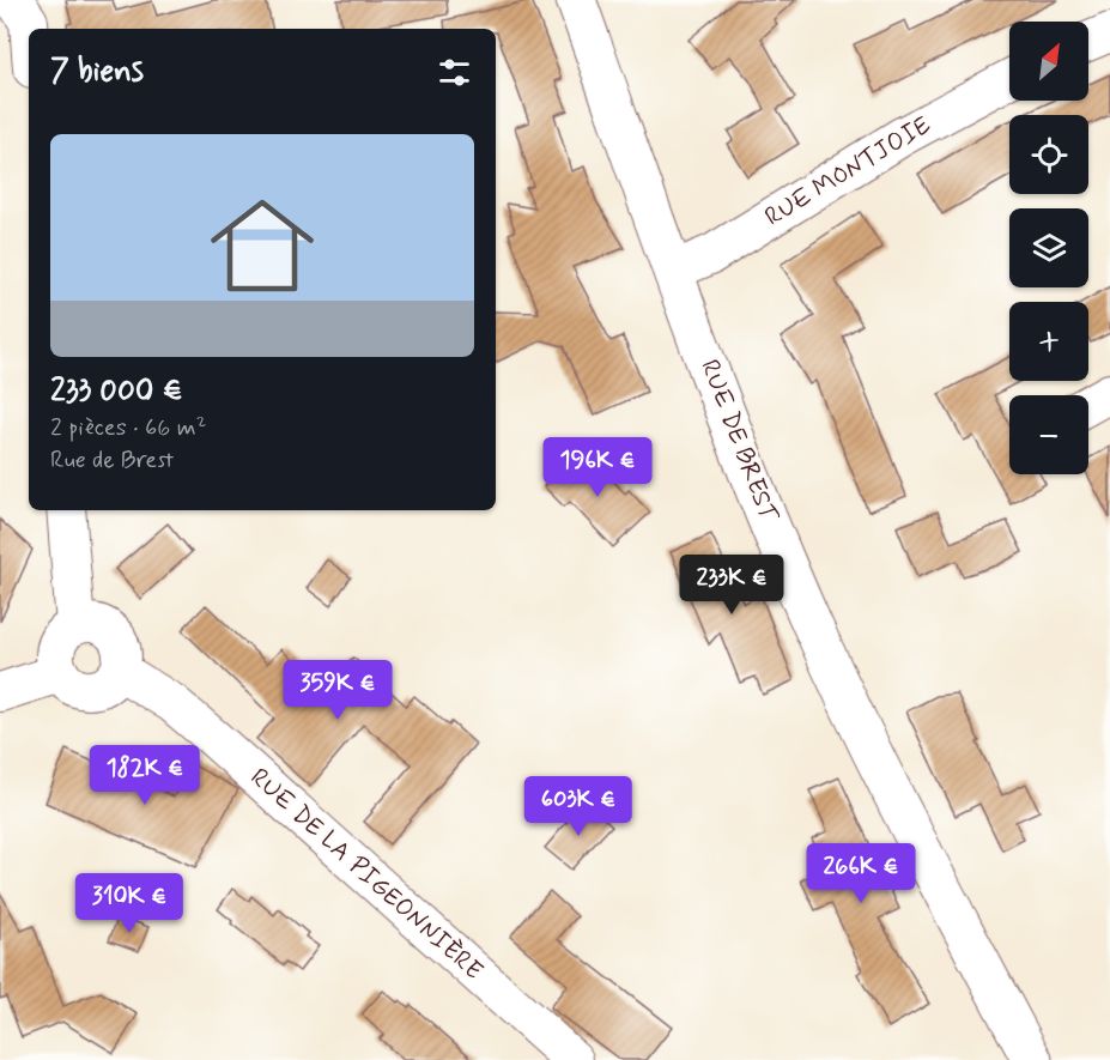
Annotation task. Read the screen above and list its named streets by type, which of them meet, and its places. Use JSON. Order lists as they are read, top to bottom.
{
  "streets": {
    "main road": ["RUE DE BREST"],
    "street": ["RUE MONTJOIE", "RUE DE LA PIGEONNIÈRE"]
  },
  "crossings": [
    ["RUE MONTJOIE", "RUE DE BREST"]
  ],
  "north": "top right",
  "page": {
    "map_buttons": ["+", "−"],
    "heading": "7 biens",
    "list": [
      {
        "name": "233 000 €",
        "note": "2 pièces · 66 m² · Rue de Brest"
      }
    ],
    "price": [
      "196K €",
      "233K €",
      "359K €",
      "182K €",
      "603K €",
      "266K €",
      "310K €"
    ]
  }
}
